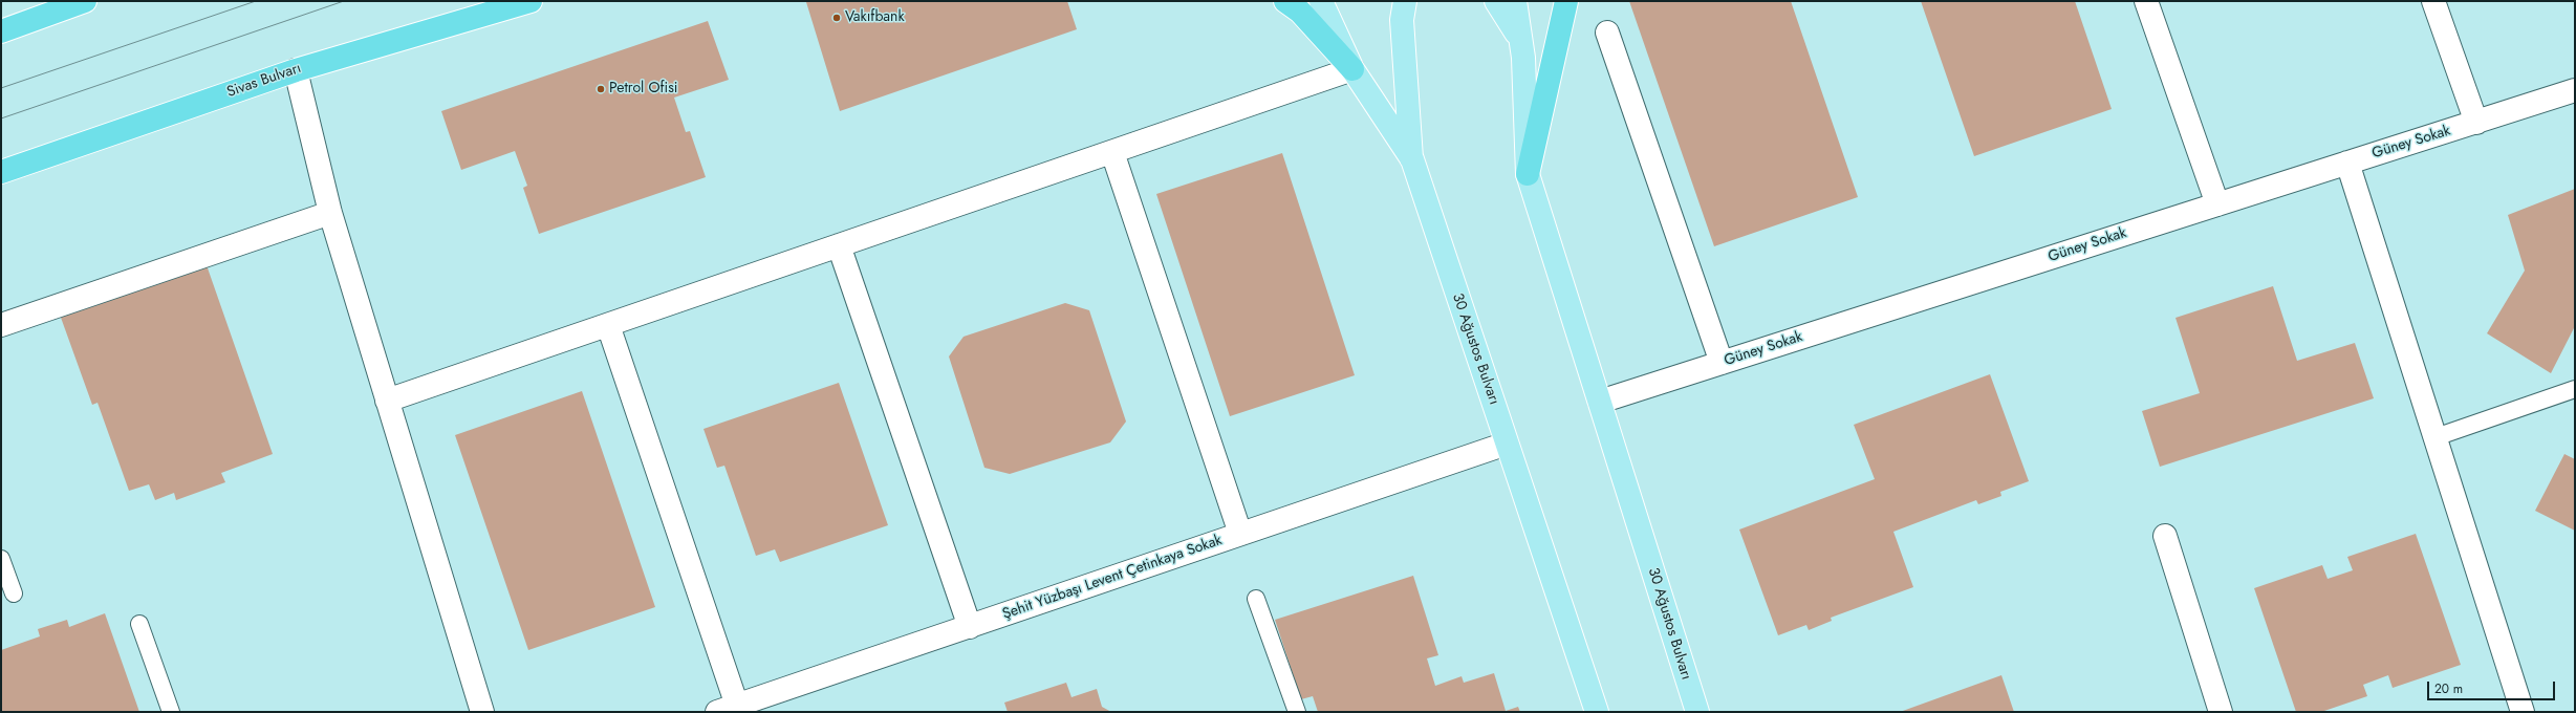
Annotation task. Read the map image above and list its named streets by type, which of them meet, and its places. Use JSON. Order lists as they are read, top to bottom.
{
  "streets": {
    "highway": ["Sivas Bulvarı"],
    "main road": ["30 Ağustos Bulvarı"],
    "street": ["Güney Sokak", "Şehit Yüzbaşı Levent Çetinkaya Sokak"]
  },
  "crossings": [
    ["Güney Sokak", "30 Ağustos Bulvarı"],
    ["30 Ağustos Bulvarı", "Şehit Yüzbaşı Levent Çetinkaya Sokak"]
  ],
  "places": ["Vakıfbank", "Petrol Ofisi"],
  "scale_bar": "20 m"
}
